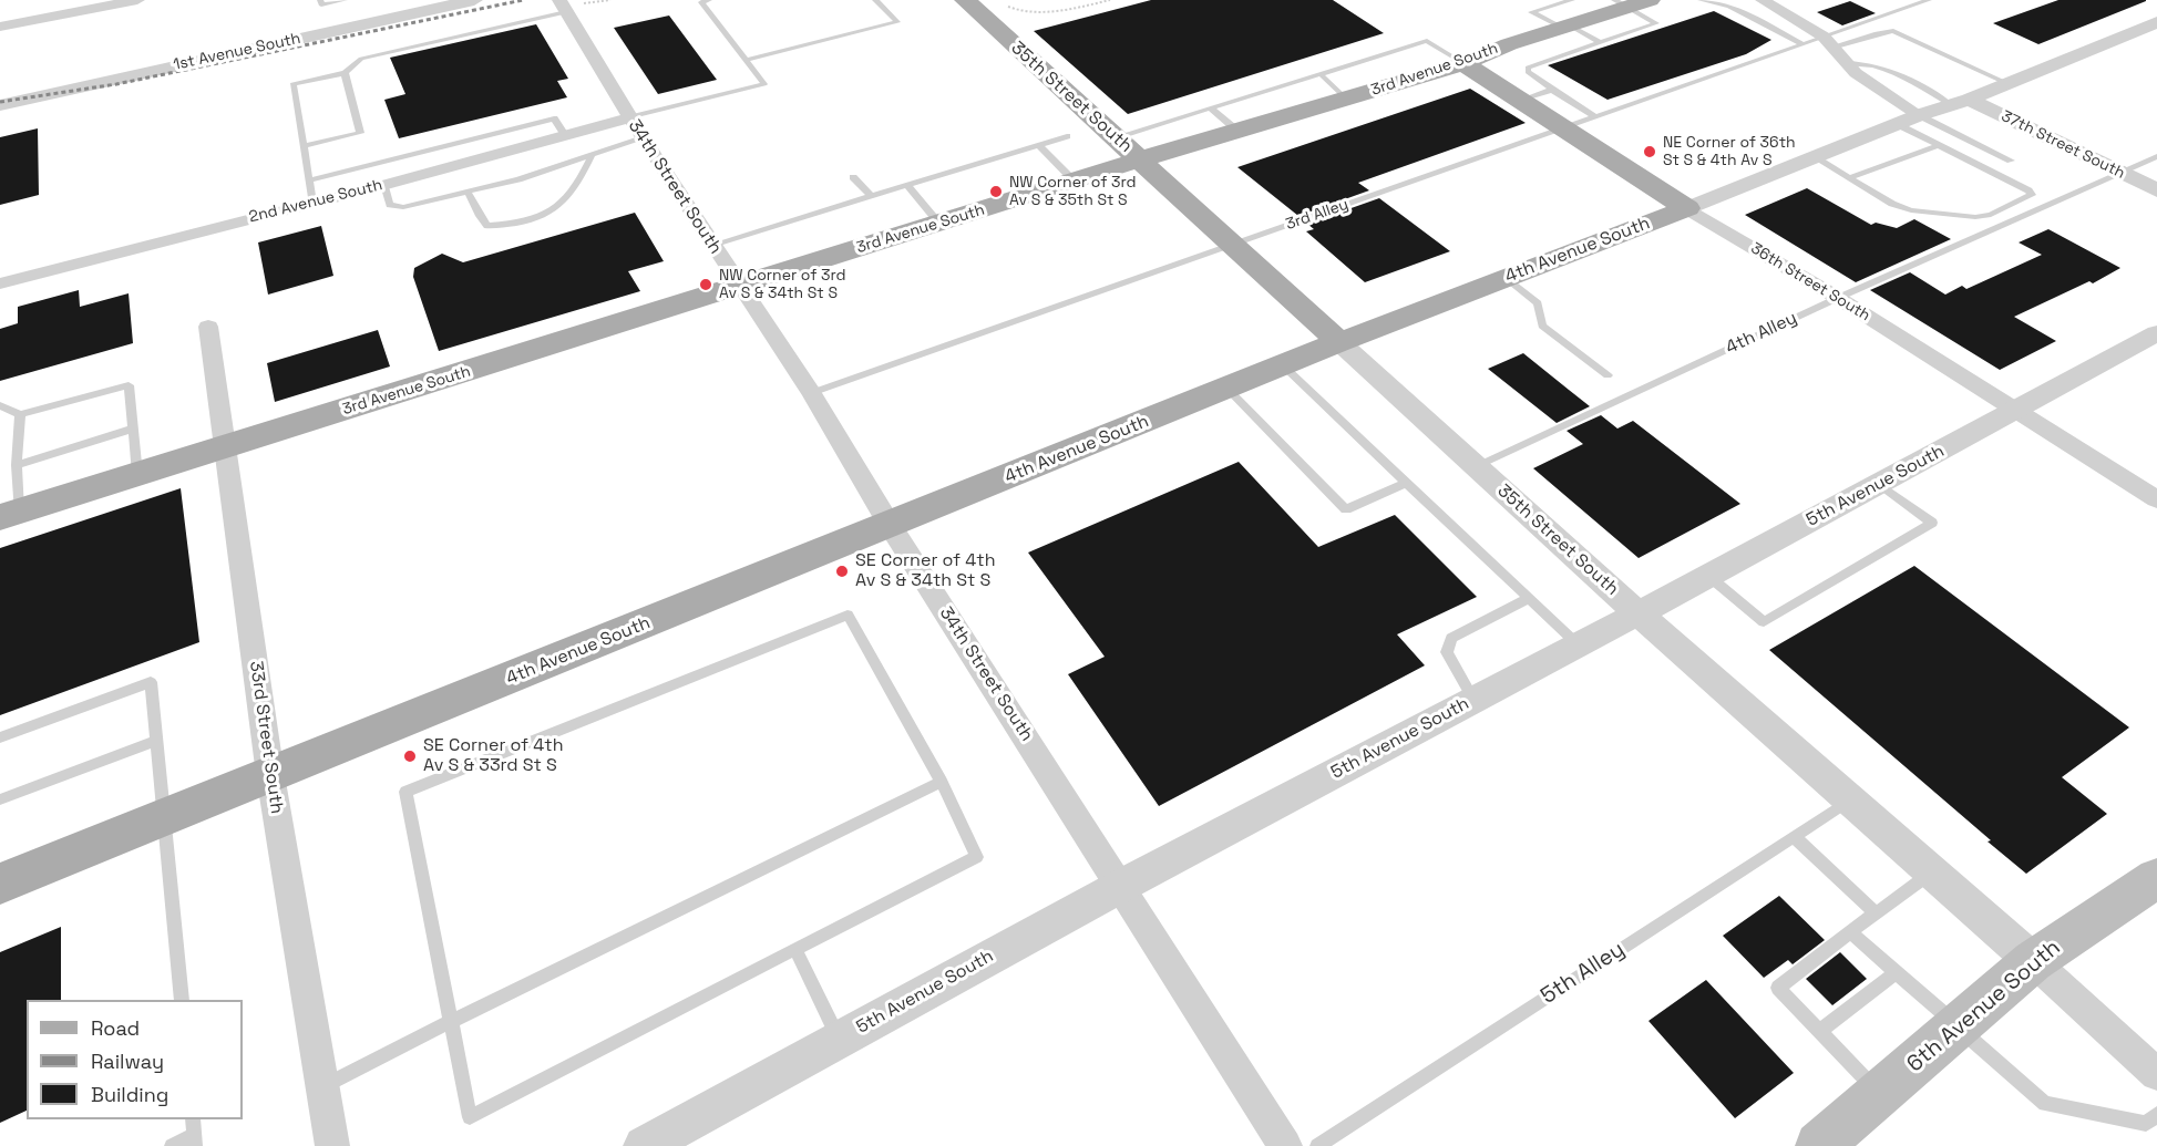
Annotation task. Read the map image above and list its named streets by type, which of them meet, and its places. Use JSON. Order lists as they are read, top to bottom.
{
  "streets": {
    "main road": [
      "3rd Avenue South",
      "35th Street South",
      "4th Avenue South",
      "36th Street South",
      "6th Avenue South"
    ],
    "street": [
      "1st Avenue South",
      "37th Street South",
      "34th Street South",
      "2nd Avenue South",
      "5th Avenue South",
      "33rd Street South"
    ],
    "lane": ["3rd Alley", "4th Alley", "5th Alley"]
  },
  "crossings": [
    ["3rd Avenue South", "35th Street South"],
    ["3rd Avenue South", "34th Street South"],
    ["3rd Avenue South", "36th Street South"],
    ["3rd Avenue South", "33rd Street South"],
    ["35th Street South", "3rd Alley"],
    ["35th Street South", "4th Avenue South"],
    ["35th Street South", "4th Alley"],
    ["35th Street South", "5th Avenue South"],
    ["35th Street South", "5th Alley"],
    ["35th Street South", "6th Avenue South"],
    ["37th Street South", "4th Avenue South"],
    ["37th Street South", "4th Alley"],
    ["34th Street South", "2nd Avenue South"],
    ["34th Street South", "3rd Alley"],
    ["34th Street South", "4th Avenue South"],
    ["34th Street South", "5th Avenue South"],
    ["3rd Alley", "36th Street South"],
    ["4th Avenue South", "36th Street South"],
    ["4th Avenue South", "33rd Street South"],
    ["36th Street South", "4th Alley"],
    ["36th Street South", "5th Avenue South"]
  ],
  "places": [
    "NE Corner of 36th St S & 4th Av S",
    "NW Corner of 3rd Av S & 35th St S",
    "NW Corner of 3rd Av S & 34th St S",
    "SE Corner of 4th Av S & 34th St S",
    "SE Corner of 4th Av S & 33rd St S"
  ],
  "legend": ["Road", "Railway", "Building"]
}
